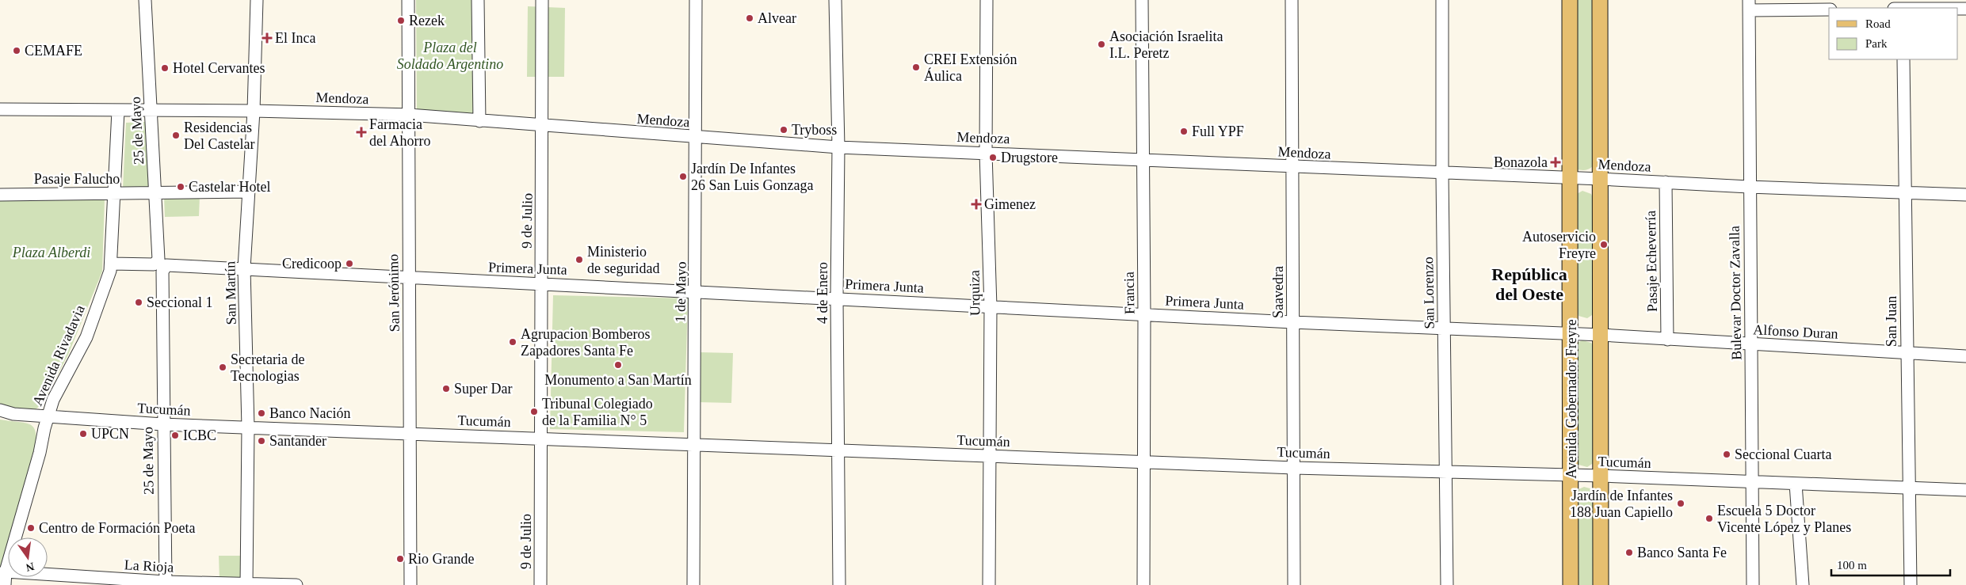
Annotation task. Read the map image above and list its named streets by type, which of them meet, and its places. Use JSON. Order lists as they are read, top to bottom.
{
  "streets": {
    "main road": ["Avenida Gobernador Freyre"],
    "street": [
      "Mendoza",
      "25 de Mayo",
      "Pasaje Falucho",
      "9 de Julio",
      "Pasaje Echeverría",
      "Primera Junta",
      "1 de Mayo",
      "Saavedra",
      "San Martín",
      "San Jerónimo",
      "4 de Enero",
      "Urquiza",
      "Francia",
      "San Lorenzo",
      "Bulevar Doctor Zavalla",
      "San Juan",
      "Alfonso Duran",
      "Avenida Rivadavia",
      "Tucumán",
      "La Rioja"
    ]
  },
  "crossings": [
    ["Mendoza", "25 de Mayo"],
    ["Mendoza", "9 de Julio"],
    ["Mendoza", "Pasaje Echeverría"],
    ["Mendoza", "1 de Mayo"],
    ["Mendoza", "Saavedra"],
    ["Mendoza", "San Martín"],
    ["Mendoza", "San Jerónimo"],
    ["Mendoza", "4 de Enero"],
    ["Mendoza", "Urquiza"],
    ["Mendoza", "Francia"],
    ["Mendoza", "San Lorenzo"],
    ["Mendoza", "Bulevar Doctor Zavalla"],
    ["Mendoza", "San Juan"],
    ["Mendoza", "Avenida Rivadavia"],
    ["Mendoza", "Avenida Gobernador Freyre"],
    ["25 de Mayo", "Pasaje Falucho"],
    ["25 de Mayo", "Primera Junta"],
    ["25 de Mayo", "Tucumán"],
    ["25 de Mayo", "La Rioja"],
    ["Pasaje Falucho", "San Martín"],
    ["Pasaje Falucho", "Avenida Rivadavia"],
    ["9 de Julio", "Primera Junta"],
    ["9 de Julio", "Tucumán"],
    ["Pasaje Echeverría", "Alfonso Duran"],
    ["Primera Junta", "1 de Mayo"],
    ["Primera Junta", "Saavedra"],
    ["Primera Junta", "San Martín"],
    ["Primera Junta", "San Jerónimo"],
    ["Primera Junta", "4 de Enero"],
    ["Primera Junta", "Urquiza"],
    ["Primera Junta", "Francia"],
    ["Primera Junta", "San Lorenzo"],
    ["Primera Junta", "Alfonso Duran"],
    ["Primera Junta", "Avenida Rivadavia"],
    ["Primera Junta", "Avenida Gobernador Freyre"],
    ["1 de Mayo", "Tucumán"],
    ["Saavedra", "Tucumán"],
    ["San Martín", "Tucumán"],
    ["San Martín", "La Rioja"],
    ["San Jerónimo", "Tucumán"],
    ["4 de Enero", "Tucumán"],
    ["Urquiza", "Tucumán"],
    ["Francia", "Tucumán"],
    ["San Lorenzo", "Tucumán"],
    ["Bulevar Doctor Zavalla", "Alfonso Duran"],
    ["Bulevar Doctor Zavalla", "Tucumán"],
    ["San Juan", "Alfonso Duran"],
    ["San Juan", "Tucumán"],
    ["Alfonso Duran", "Avenida Gobernador Freyre"],
    ["Avenida Rivadavia", "Tucumán"],
    ["Avenida Rivadavia", "La Rioja"],
    ["Avenida Gobernador Freyre", "Tucumán"]
  ],
  "districts": ["República del Oeste"],
  "parks": ["Plaza del Soldado Argentino", "Plaza Alberdi"],
  "places": {
    "other": [
      "Alvear",
      "Rezek",
      "Asociación Israelita I.L. Peretz",
      "CEMAFE",
      "CREI Extensión Áulica",
      "Hotel Cervantes",
      "Tryboss",
      "Full YPF",
      "Residencias Del Castelar",
      "Drugstore",
      "Jardín De Infantes 26 San Luis Gonzaga",
      "Castelar Hotel",
      "Autoservicio Freyre",
      "Ministerio de seguridad",
      "Credicoop",
      "Seccional 1",
      "Agrupacion Bomberos Zapadores Santa Fe",
      "Monumento a San Martín",
      "Secretaria de Tecnologias",
      "Super Dar",
      "Tribunal Colegiado de la Familia N° 5",
      "Banco Nación",
      "UPCN",
      "ICBC",
      "Santander",
      "Seccional Cuarta",
      "Jardín de Infantes 188 Juan Capiello",
      "Escuela 5 Doctor Vicente López y Planes",
      "Centro de Formación Poeta",
      "Banco Santa Fe",
      "Rio Grande"
    ],
    "health": [
      "El Inca",
      "Farmacia del Ahorro",
      "Bonazola",
      "Gimenez"
    ]
  },
  "legend": ["Road", "Park"],
  "scale_bar": "100 m",
  "north": "bottom"
}
